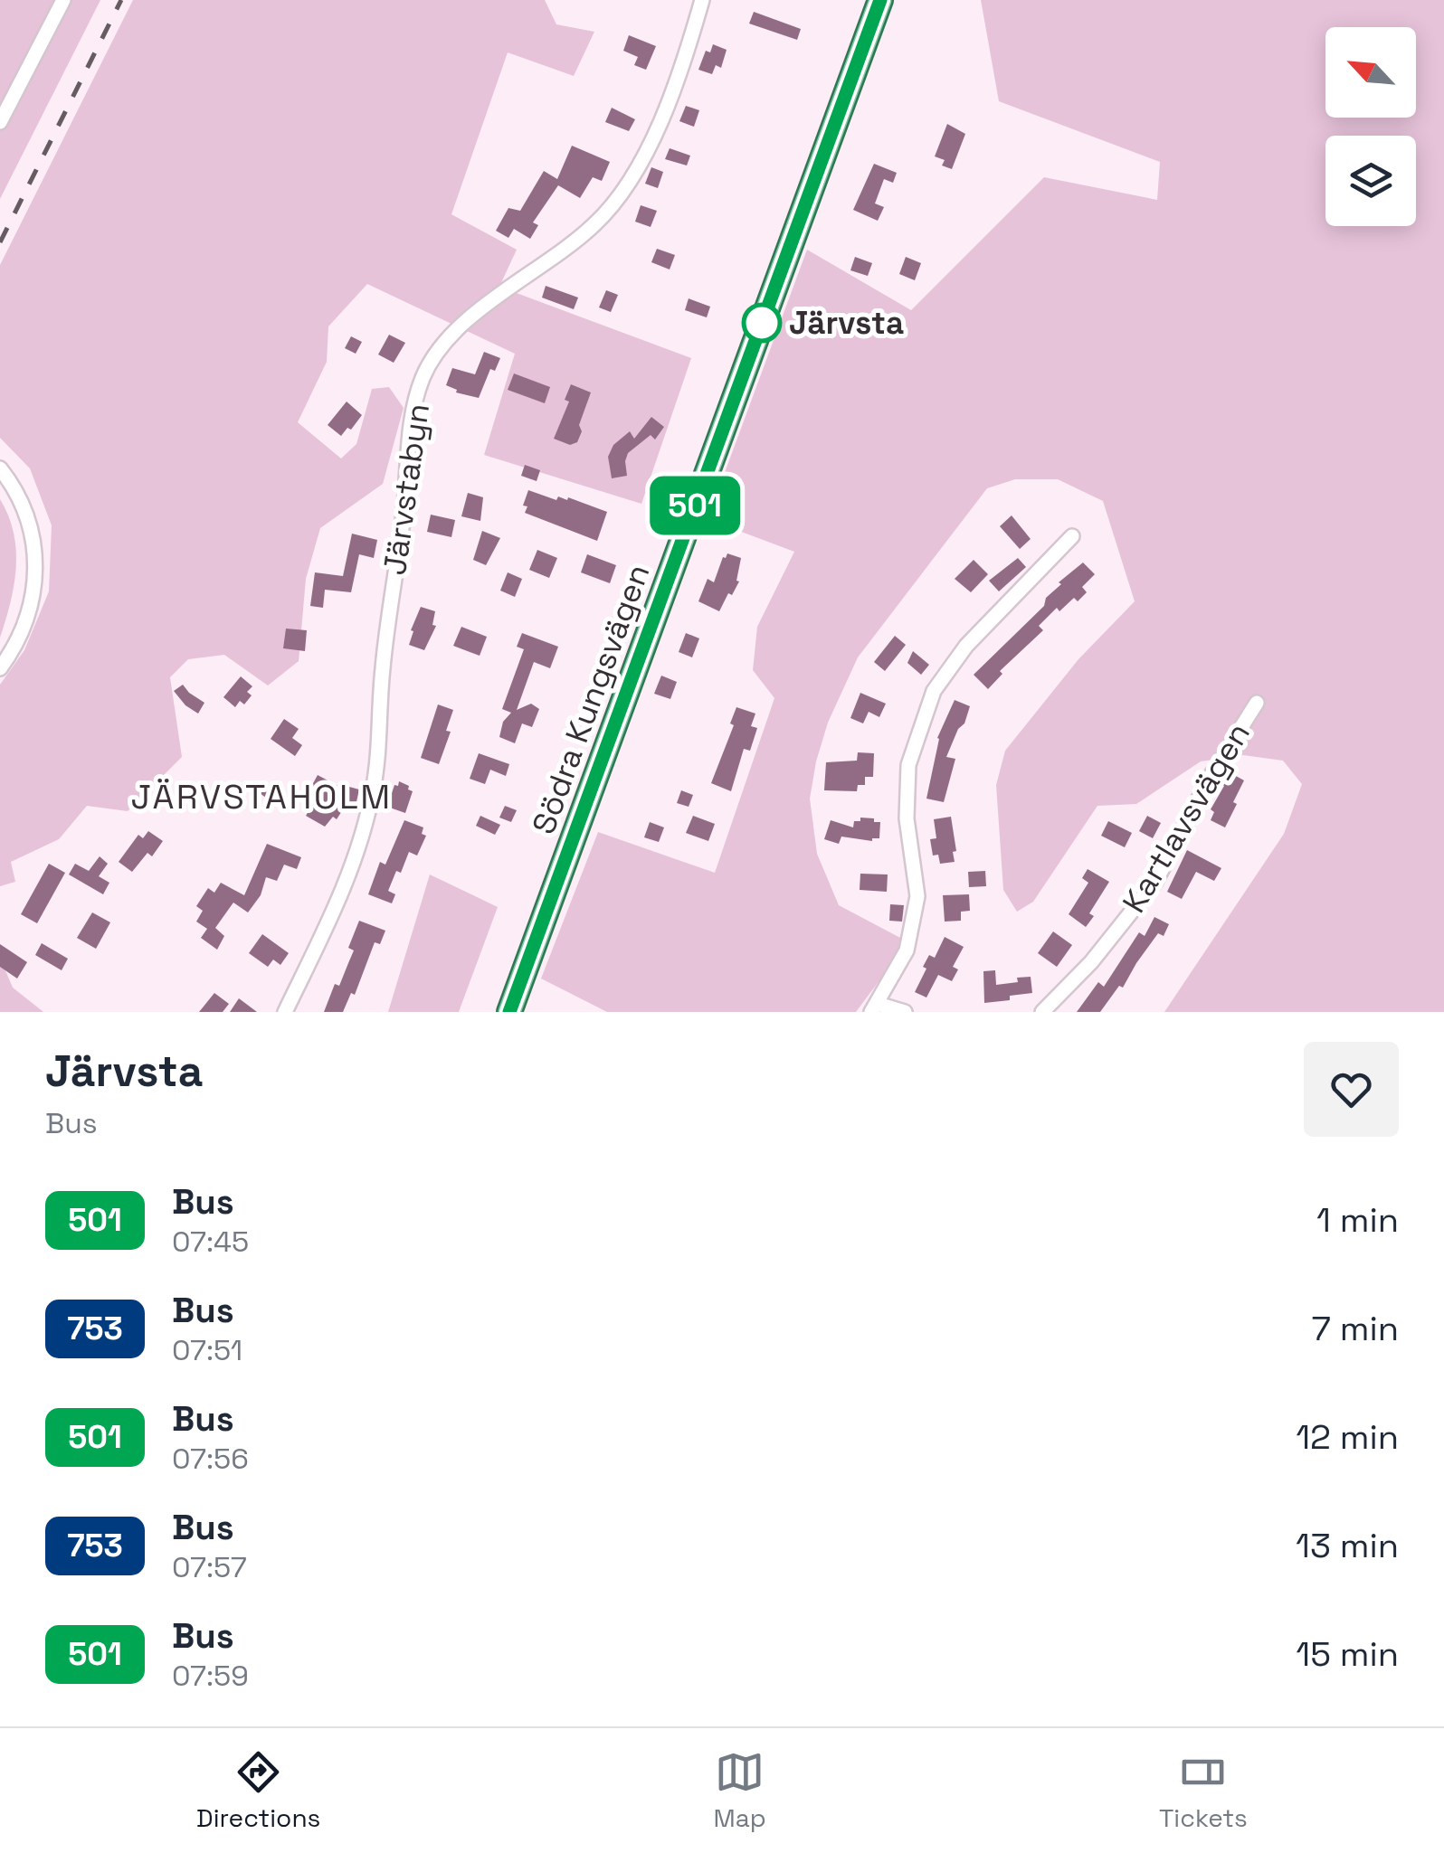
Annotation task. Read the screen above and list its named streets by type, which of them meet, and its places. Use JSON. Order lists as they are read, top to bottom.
{
  "streets": {
    "main road": ["Södra Kungsvägen"],
    "street": ["Järvstabyn", "Kartlavsvägen"]
  },
  "districts": ["JÄRVSTAHOLM"],
  "places": ["Järvsta"],
  "lines": ["bus line 501"],
  "north": "top left",
  "page": {
    "on_map": "501",
    "heading": ["Järvsta", "Bus"],
    "list": [
      {
        "mark": "501",
        "name": "Bus",
        "note": "07:45",
        "value": "1 min"
      },
      {
        "mark": "753",
        "name": "Bus",
        "note": "07:51",
        "value": "7 min"
      },
      {
        "mark": "501",
        "name": "Bus",
        "note": "07:56",
        "value": "12 min"
      },
      {
        "mark": "753",
        "name": "Bus",
        "note": "07:57",
        "value": "13 min"
      },
      {
        "mark": "501",
        "name": "Bus",
        "note": "07:59",
        "value": "15 min"
      }
    ],
    "tabs": ["Directions", "Map", "Tickets"]
  }
}
